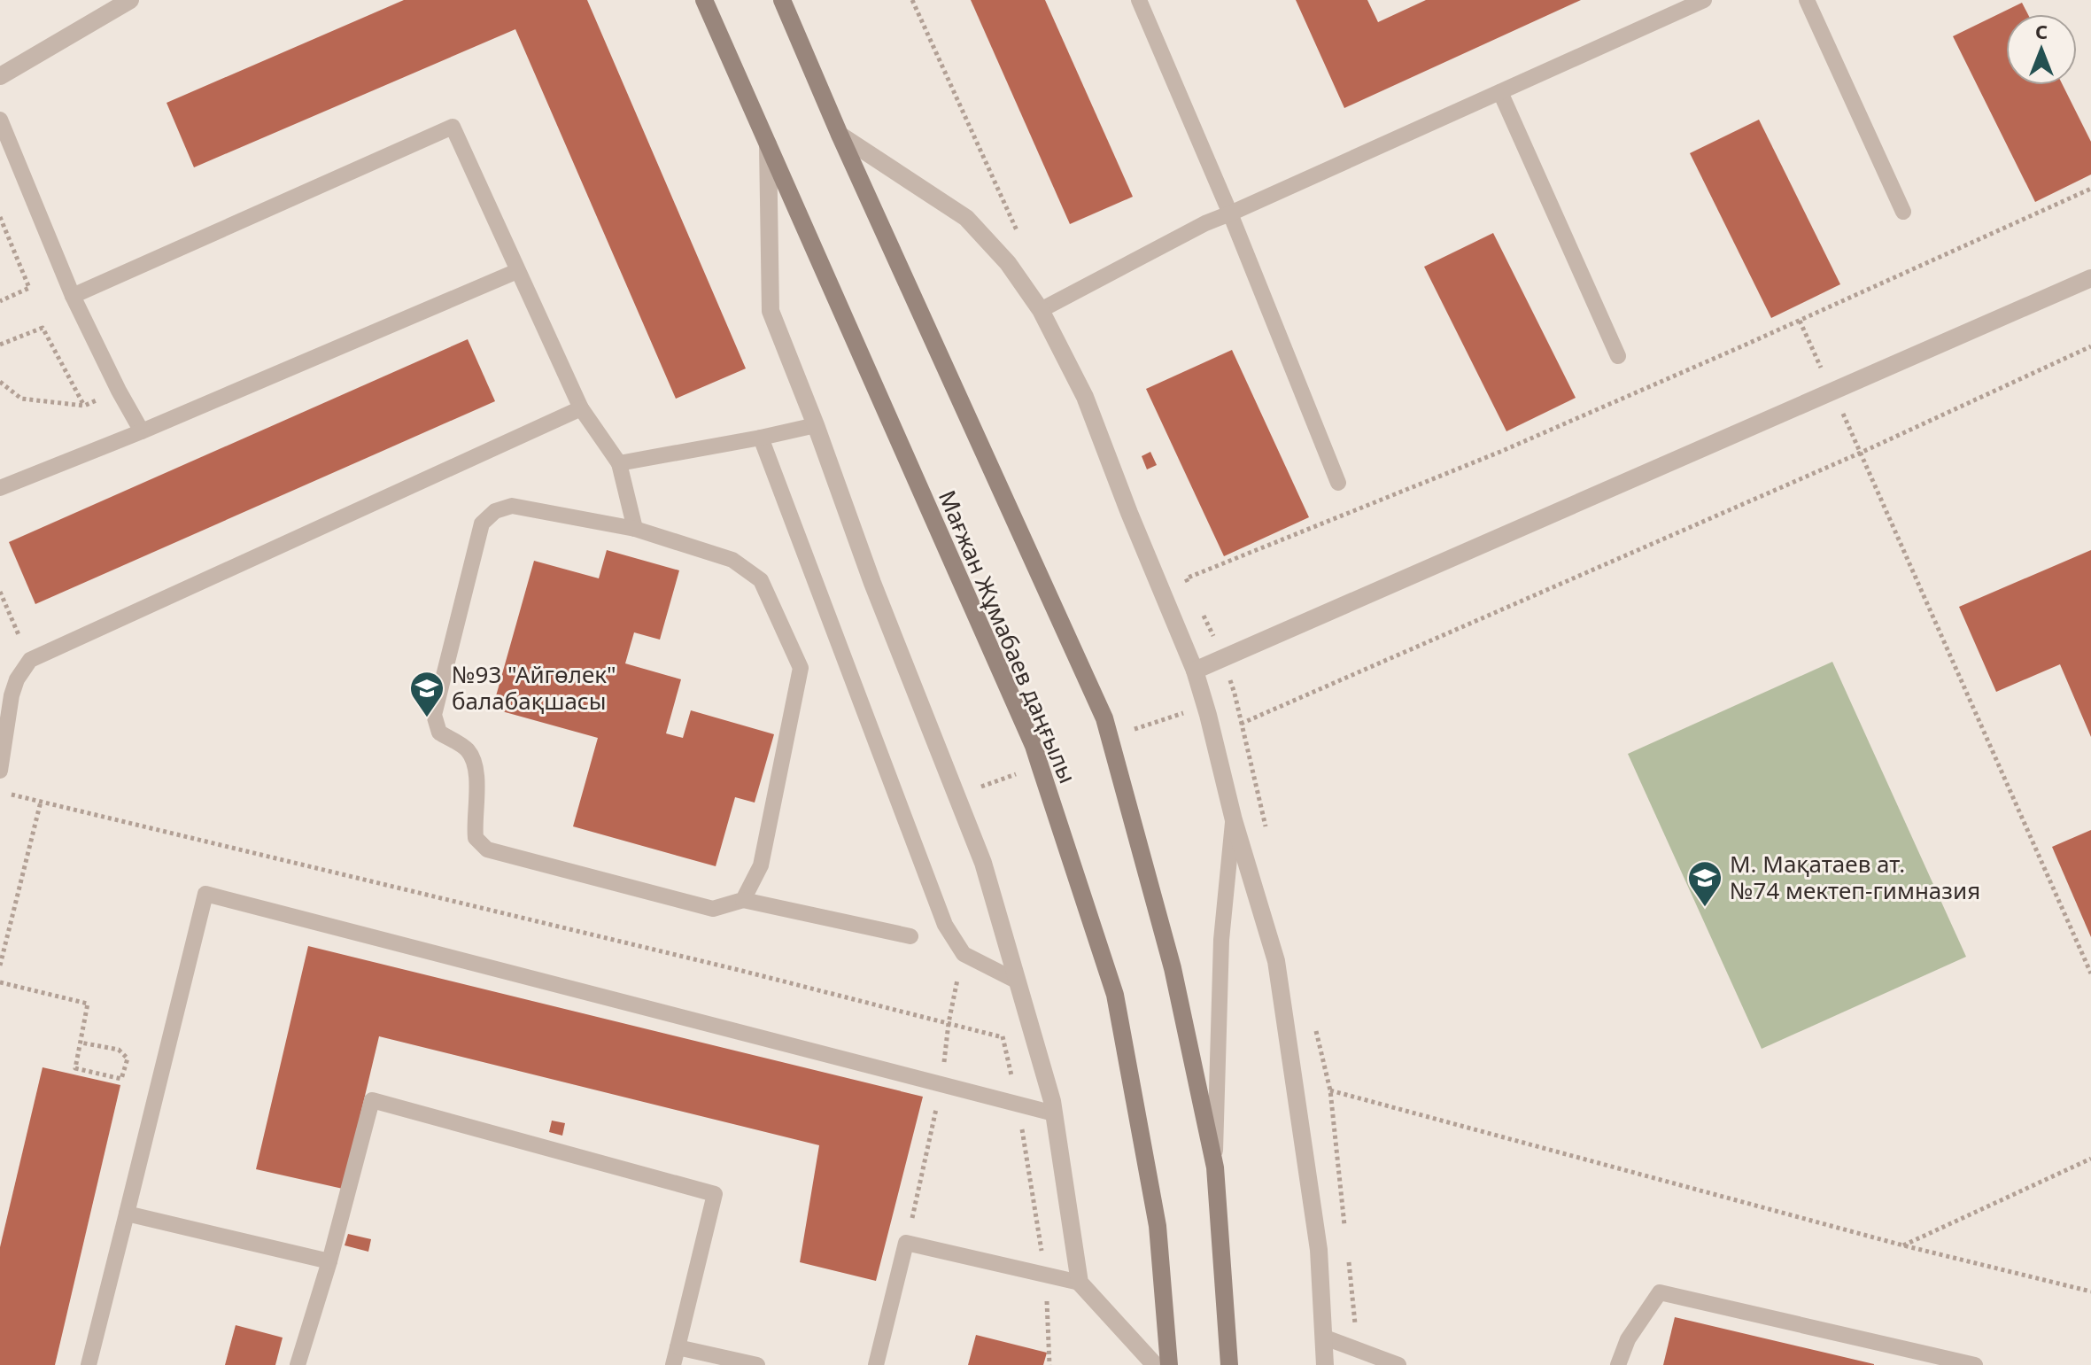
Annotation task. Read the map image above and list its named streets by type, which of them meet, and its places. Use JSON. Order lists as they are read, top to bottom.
{
  "streets": {
    "main road": ["Мағжан Жұмабаев даңғылы"]
  },
  "places": {
    "school or university": ["№93 \"Айгөлек\" балабақшасы", "М. Мақатаев ат. №74 мектеп-гимназия"]
  },
  "north": "top"
}
